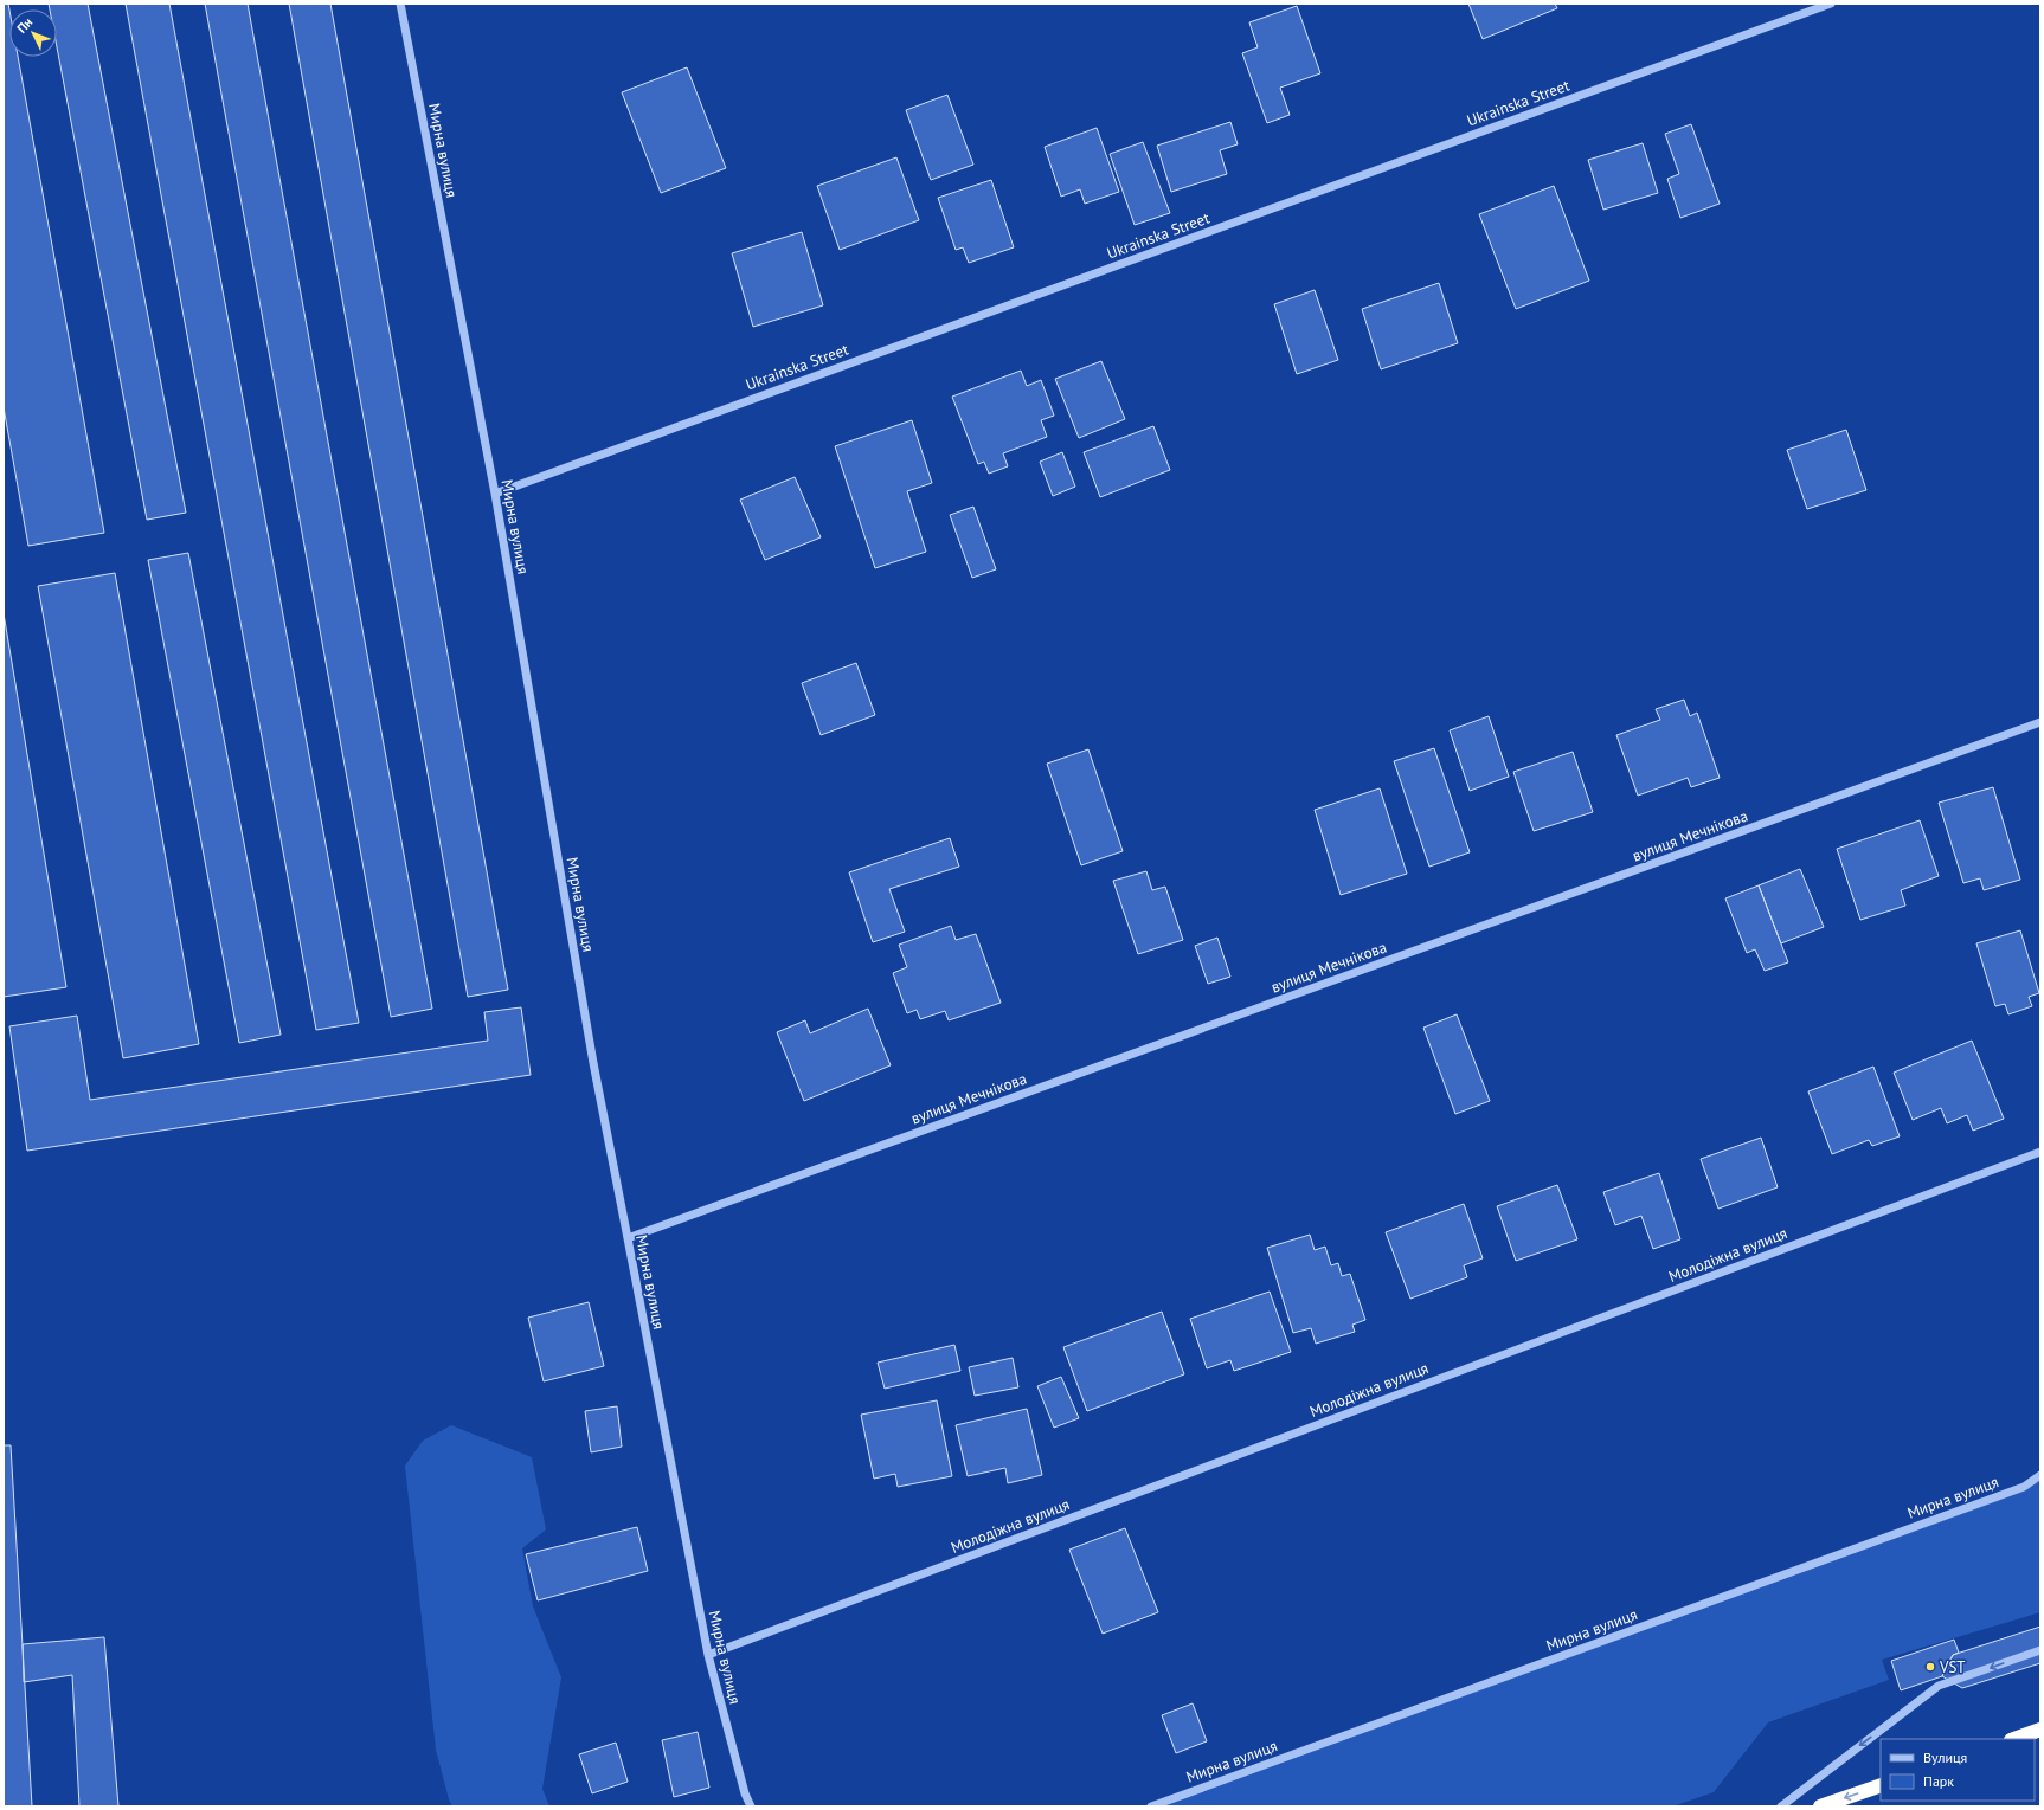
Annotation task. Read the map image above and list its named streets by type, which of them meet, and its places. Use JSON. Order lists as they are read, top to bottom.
{
  "streets": {
    "street": [
      "Ukrainska Street",
      "Мирна вулиця",
      "вулиця Мечнікова",
      "Молодіжна вулиця"
    ]
  },
  "crossings": [
    ["Ukrainska Street", "Мирна вулиця"],
    ["Мирна вулиця", "вулиця Мечнікова"],
    ["Мирна вулиця", "Молодіжна вулиця"]
  ],
  "places": ["VST"],
  "legend": ["Вулиця", "Парк"],
  "north": "top left"
}
